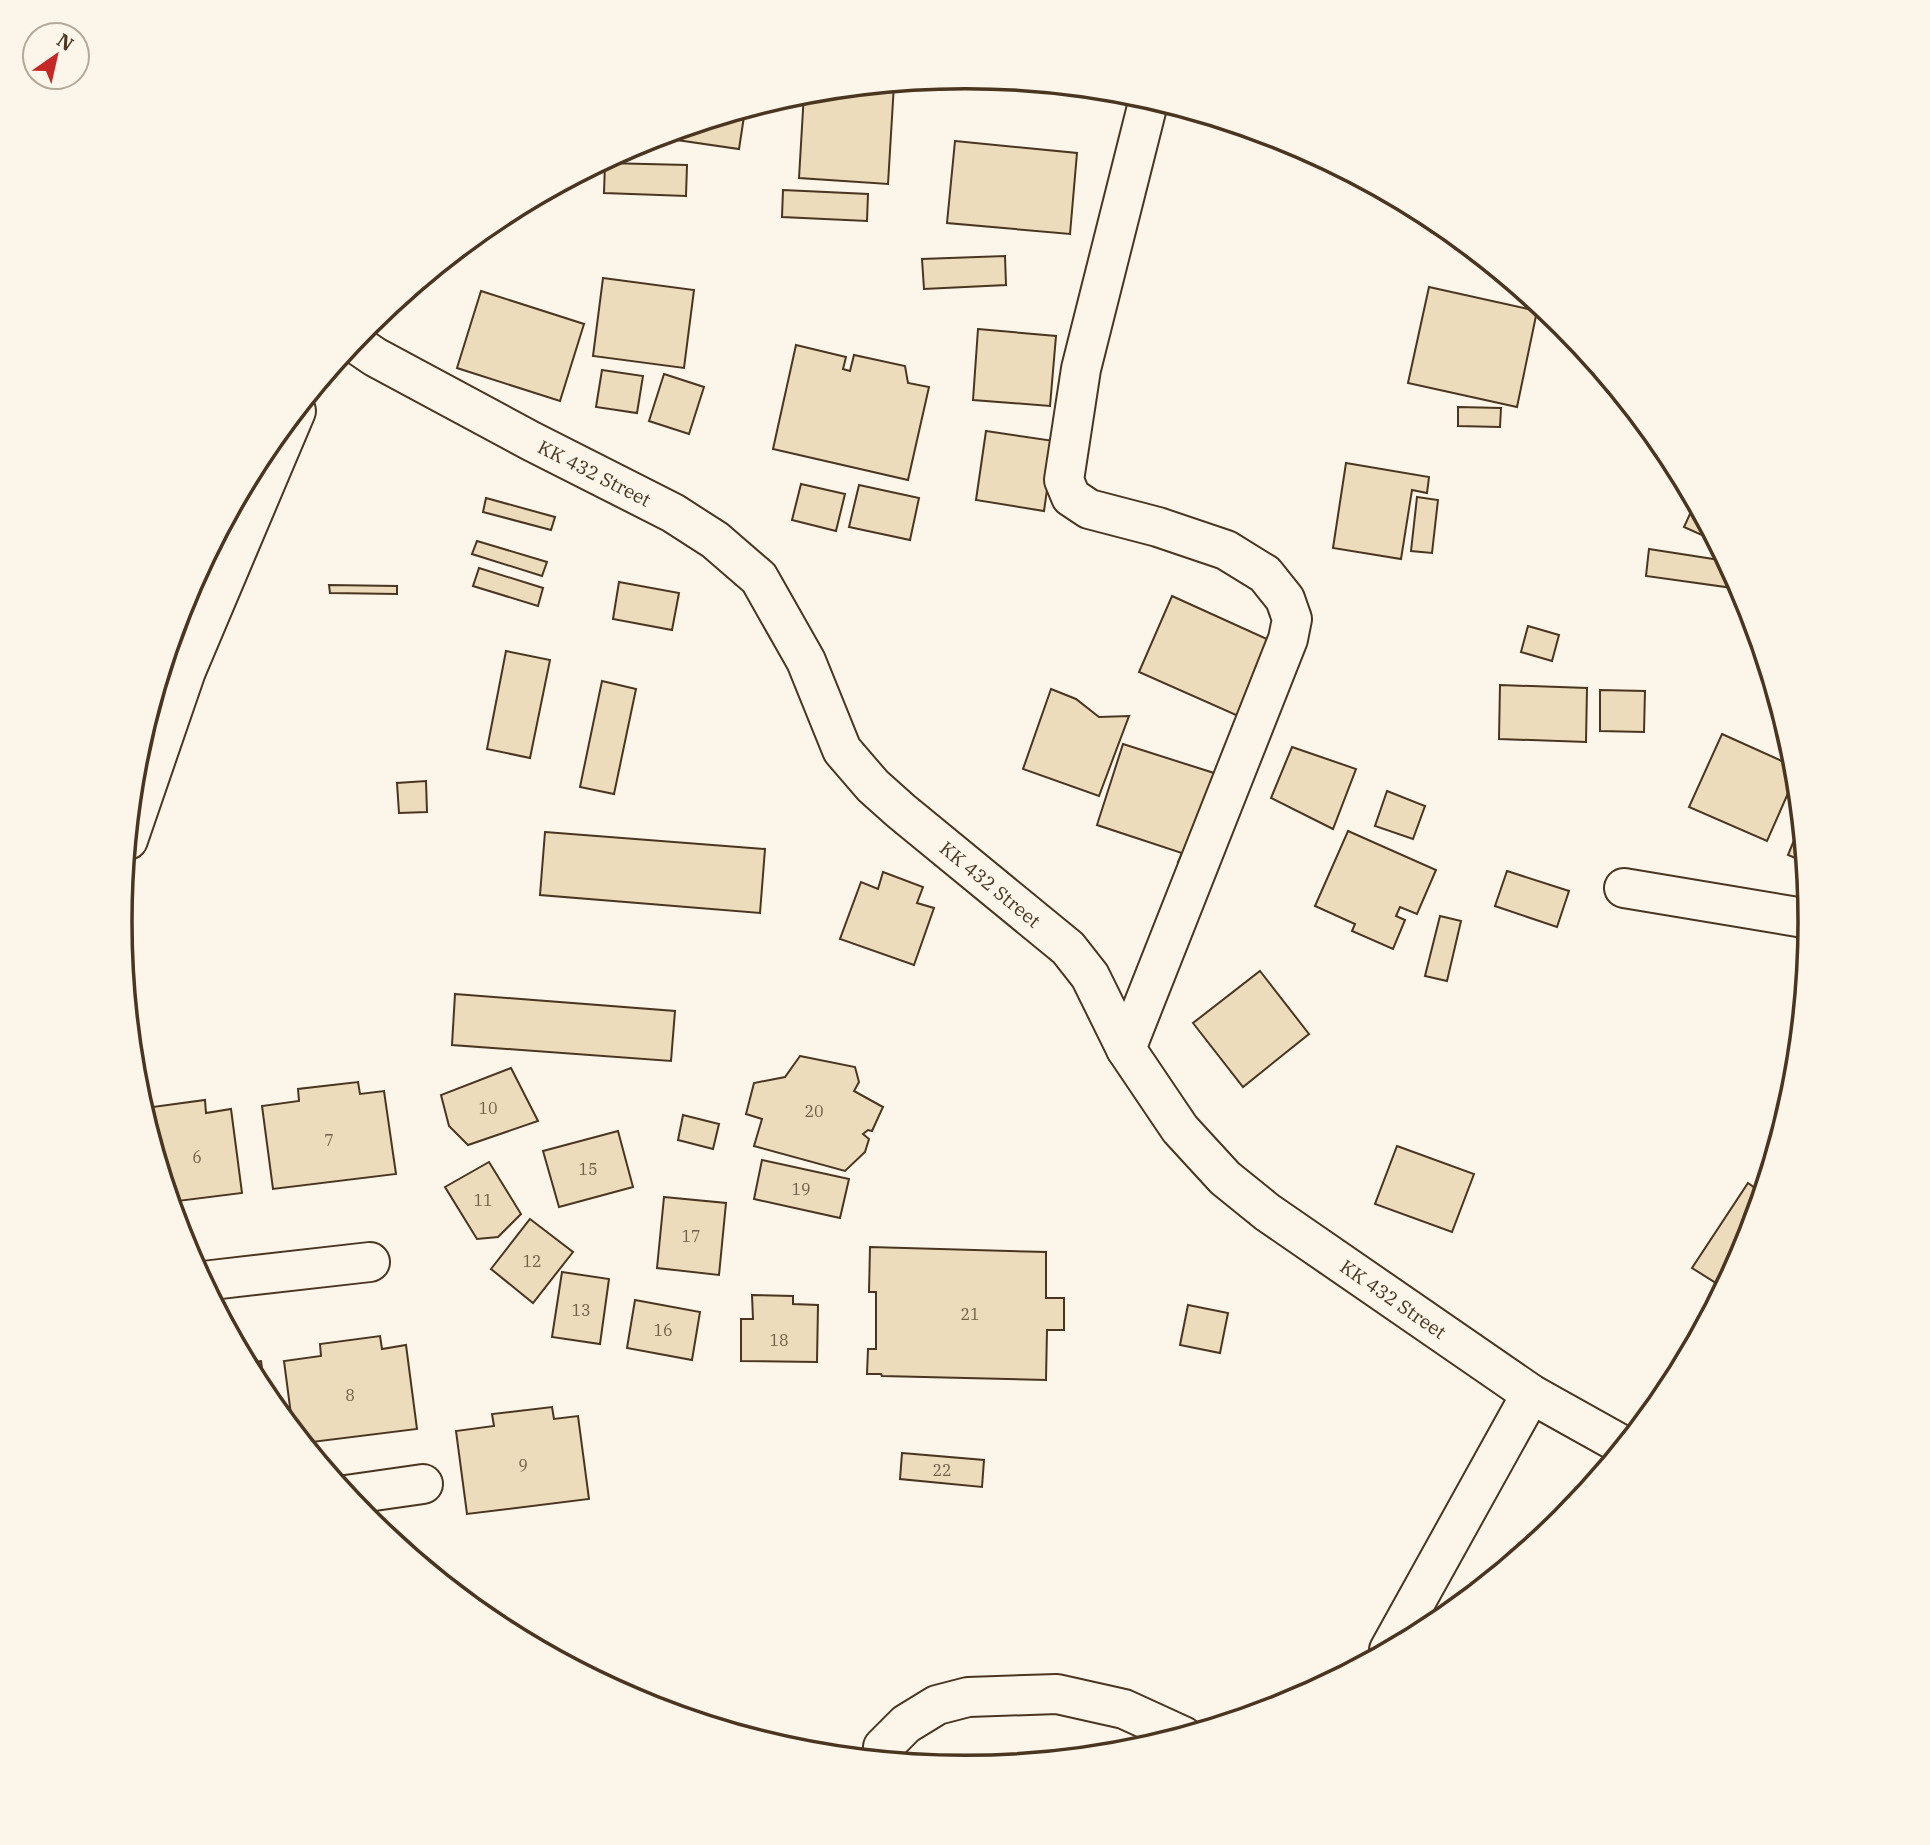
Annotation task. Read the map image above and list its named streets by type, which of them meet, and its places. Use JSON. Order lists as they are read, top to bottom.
{
  "streets": {
    "street": ["KK 432 Street"]
  },
  "house_numbers": [
    "10",
    "20",
    "7",
    "6",
    "15",
    "19",
    "11",
    "17",
    "12",
    "13",
    "21",
    "16",
    "18",
    "8",
    "9",
    "22"
  ],
  "north": "top right"
}
